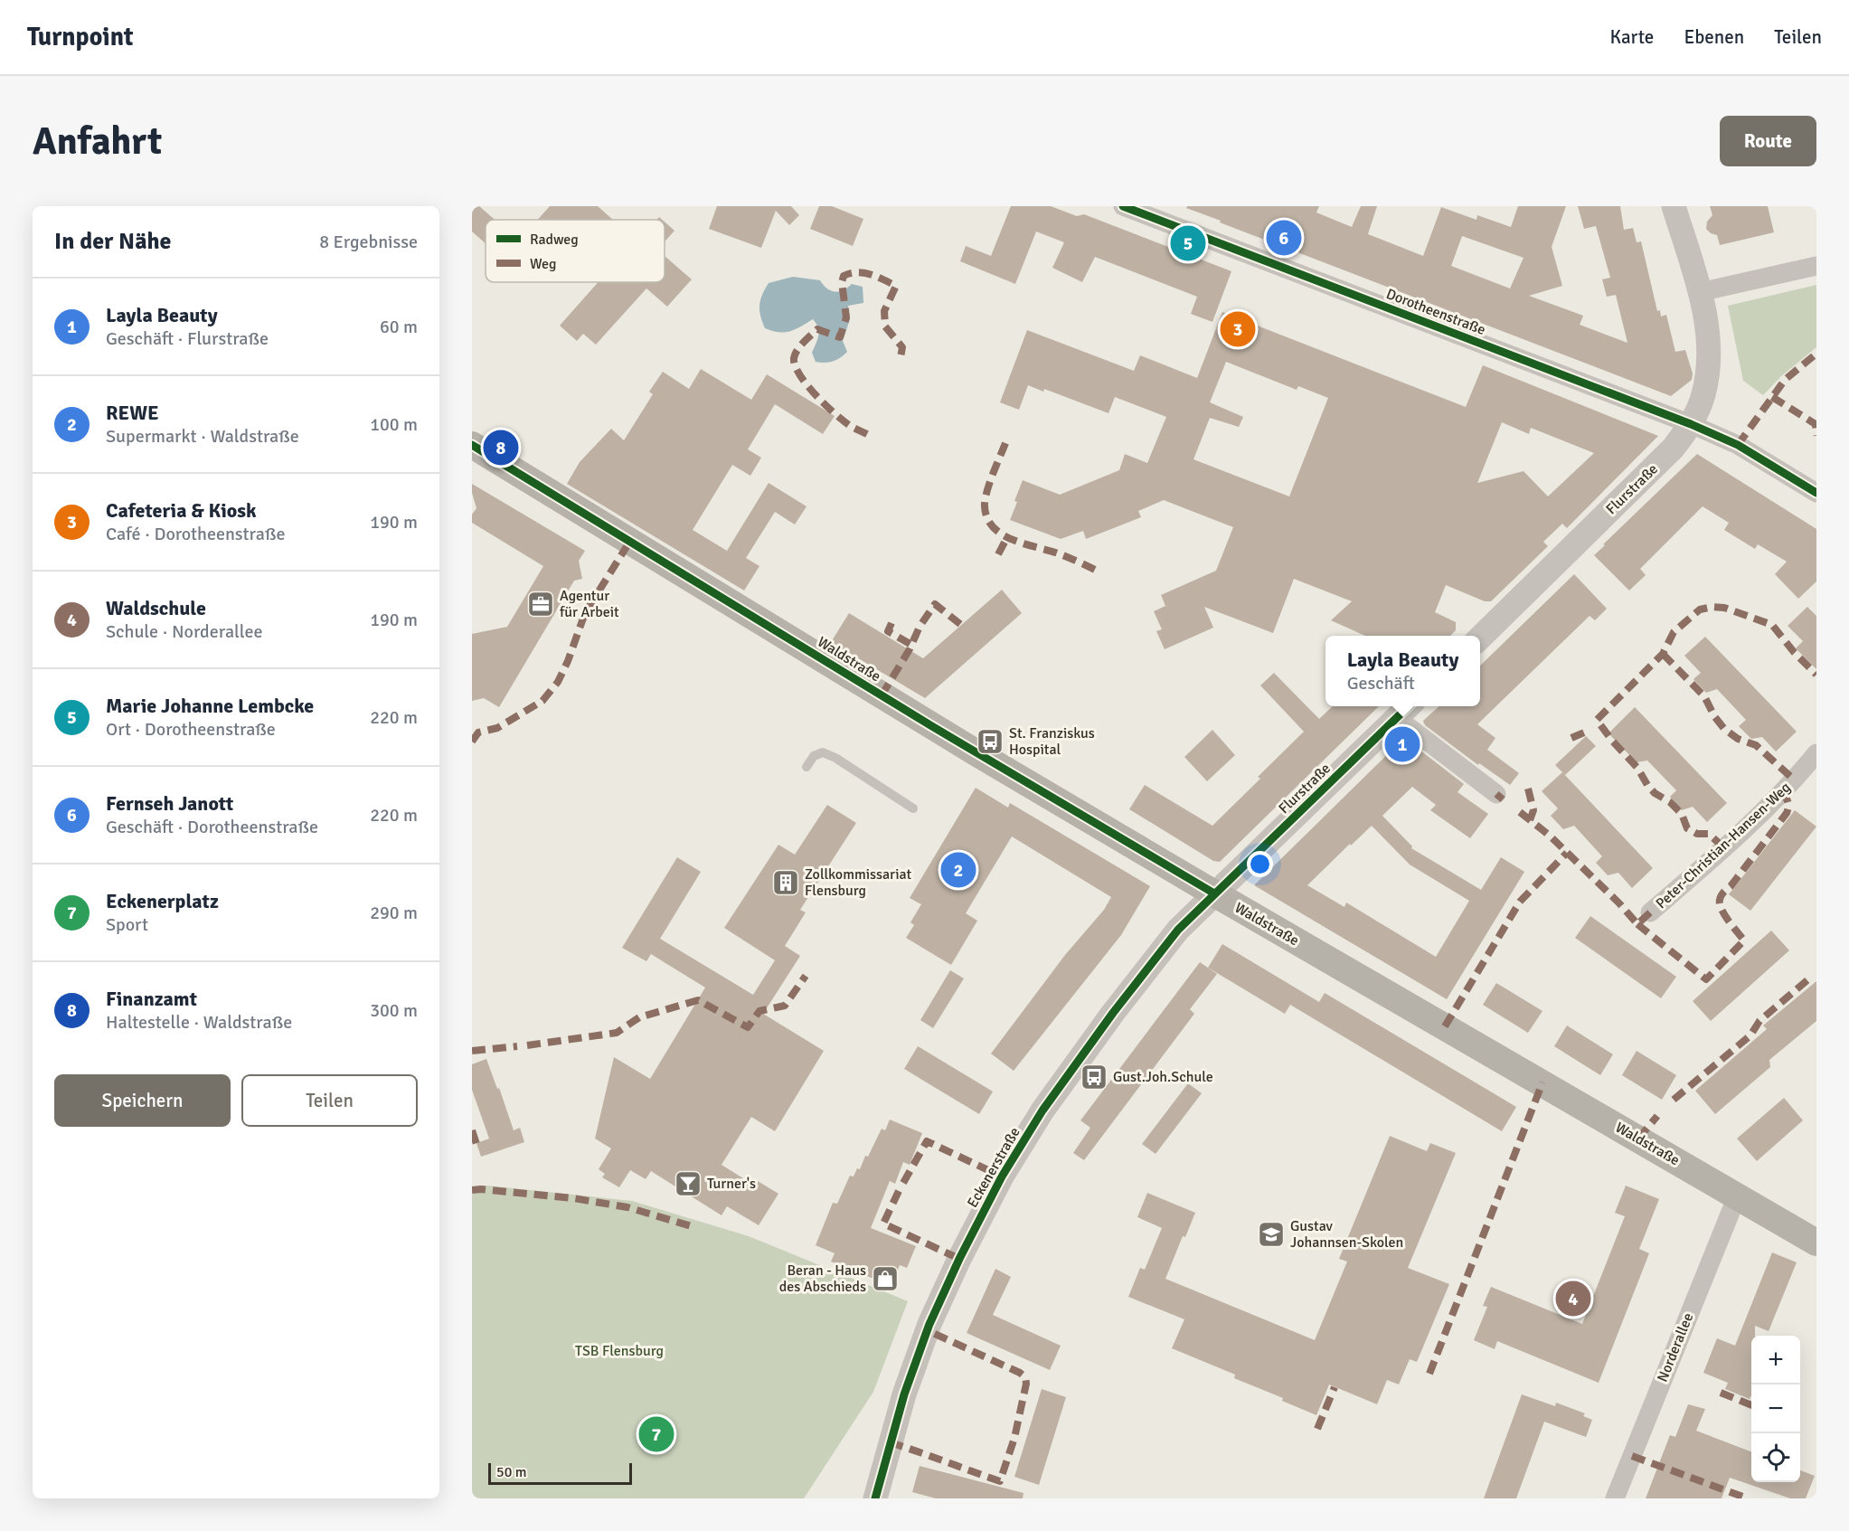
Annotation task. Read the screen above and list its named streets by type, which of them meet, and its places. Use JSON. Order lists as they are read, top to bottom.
{
  "streets": {
    "main road": ["Waldstraße"],
    "street": [
      "Dorotheenstraße",
      "Flurstraße",
      "Peter-Christian-Hansen-Weg",
      "Eckenerstraße",
      "Norderallee"
    ]
  },
  "crossings": [
    ["Dorotheenstraße", "Flurstraße"],
    ["Flurstraße", "Waldstraße"],
    ["Flurstraße", "Eckenerstraße"],
    ["Waldstraße", "Eckenerstraße"],
    ["Waldstraße", "Norderallee"]
  ],
  "parks": ["TSB Flensburg"],
  "places": {
    "office": ["Agentur für Arbeit"],
    "bus stop": ["St. Franziskus Hospital", "Gust.Joh.Schule"],
    "building": ["Zollkommissariat Flensburg"],
    "bar": ["Turner's"],
    "school or university": ["Gustav Johannsen-Skolen"],
    "shop": ["Beran - Haus des Abschieds"]
  },
  "legend": ["Radweg", "Weg"],
  "scale_bar": "50 m",
  "page": {
    "header": "Turnpoint",
    "nav": ["Karte", "Ebenen", "Teilen"],
    "buttons": [
      "Route",
      ["Speichern", "Teilen"]
    ],
    "title": "Anfahrt",
    "heading": ["In der Nähe", "8 Ergebnisse"],
    "pins": [
      "6",
      "5",
      "3",
      "8",
      "1",
      "2",
      "4",
      "7"
    ],
    "list": [
      {
        "mark": "1",
        "name": "Layla Beauty",
        "note": "Geschäft · Flurstraße",
        "value": "60 m"
      },
      {
        "mark": "2",
        "name": "REWE",
        "note": "Supermarkt · Waldstraße",
        "value": "100 m"
      },
      {
        "mark": "3",
        "name": "Cafeteria & Kiosk",
        "note": "Café · Dorotheenstraße",
        "value": "190 m"
      },
      {
        "mark": "4",
        "name": "Waldschule",
        "note": "Schule · Norderallee",
        "value": "190 m"
      },
      {
        "mark": "5",
        "name": "Marie Johanne Lembcke",
        "note": "Ort · Dorotheenstraße",
        "value": "220 m"
      },
      {
        "mark": "6",
        "name": "Fernseh Janott",
        "note": "Geschäft · Dorotheenstraße",
        "value": "220 m"
      },
      {
        "mark": "7",
        "name": "Eckenerplatz",
        "note": "Sport",
        "value": "290 m"
      },
      {
        "mark": "8",
        "name": "Finanzamt",
        "note": "Haltestelle · Waldstraße",
        "value": "300 m"
      }
    ],
    "popup": ["Layla Beauty", "Geschäft"],
    "map_buttons": ["+", "−"],
    "scale": "50 m"
  }
}
